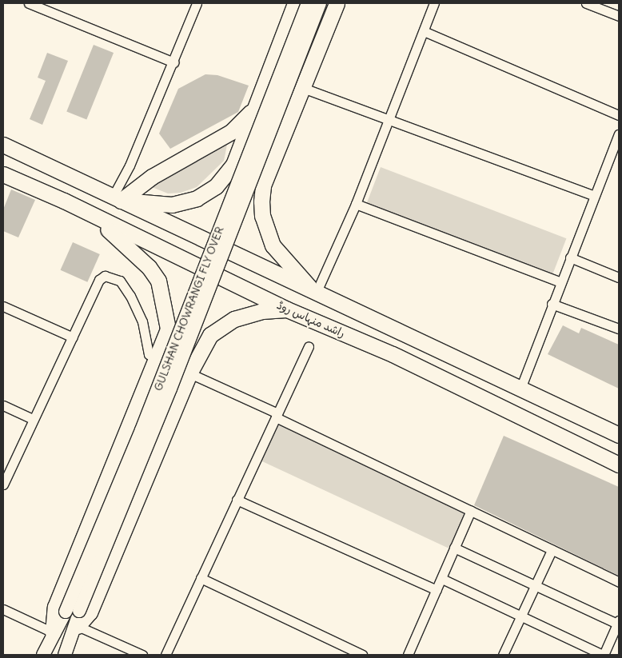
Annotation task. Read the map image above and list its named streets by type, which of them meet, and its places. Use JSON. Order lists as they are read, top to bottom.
{
  "streets": {
    "main road": ["GULSHAN CHOWRANGI FLY OVER", "راشد منہاس روڈ"]
  }
}
